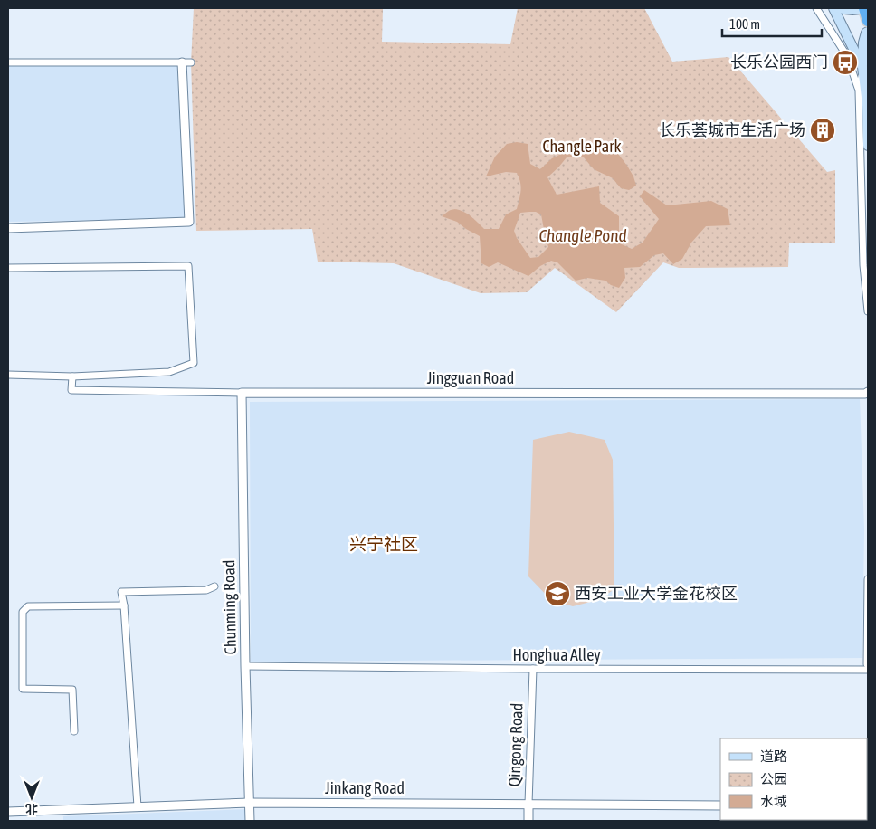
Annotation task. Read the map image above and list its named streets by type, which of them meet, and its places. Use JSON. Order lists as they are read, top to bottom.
{
  "streets": {
    "street": [
      "Jingguan Road",
      "Chunming Road",
      "Honghua Alley",
      "Qingong Road",
      "Jinkang Road"
    ]
  },
  "crossings": [
    ["Jingguan Road", "Chunming Road"],
    ["Chunming Road", "Honghua Alley"],
    ["Chunming Road", "Jinkang Road"],
    ["Honghua Alley", "Qingong Road"],
    ["Qingong Road", "Jinkang Road"]
  ],
  "districts": ["兴宁社区"],
  "water": ["Changle Pond"],
  "parks": ["Changle Park"],
  "places": {
    "bus stop": ["长乐公园西门"],
    "building": ["长乐荟城市生活广场"],
    "school or university": ["西安工业大学金花校区"]
  },
  "legend": ["道路", "公园", "水域"],
  "scale_bar": "100 m",
  "north": "bottom"
}
